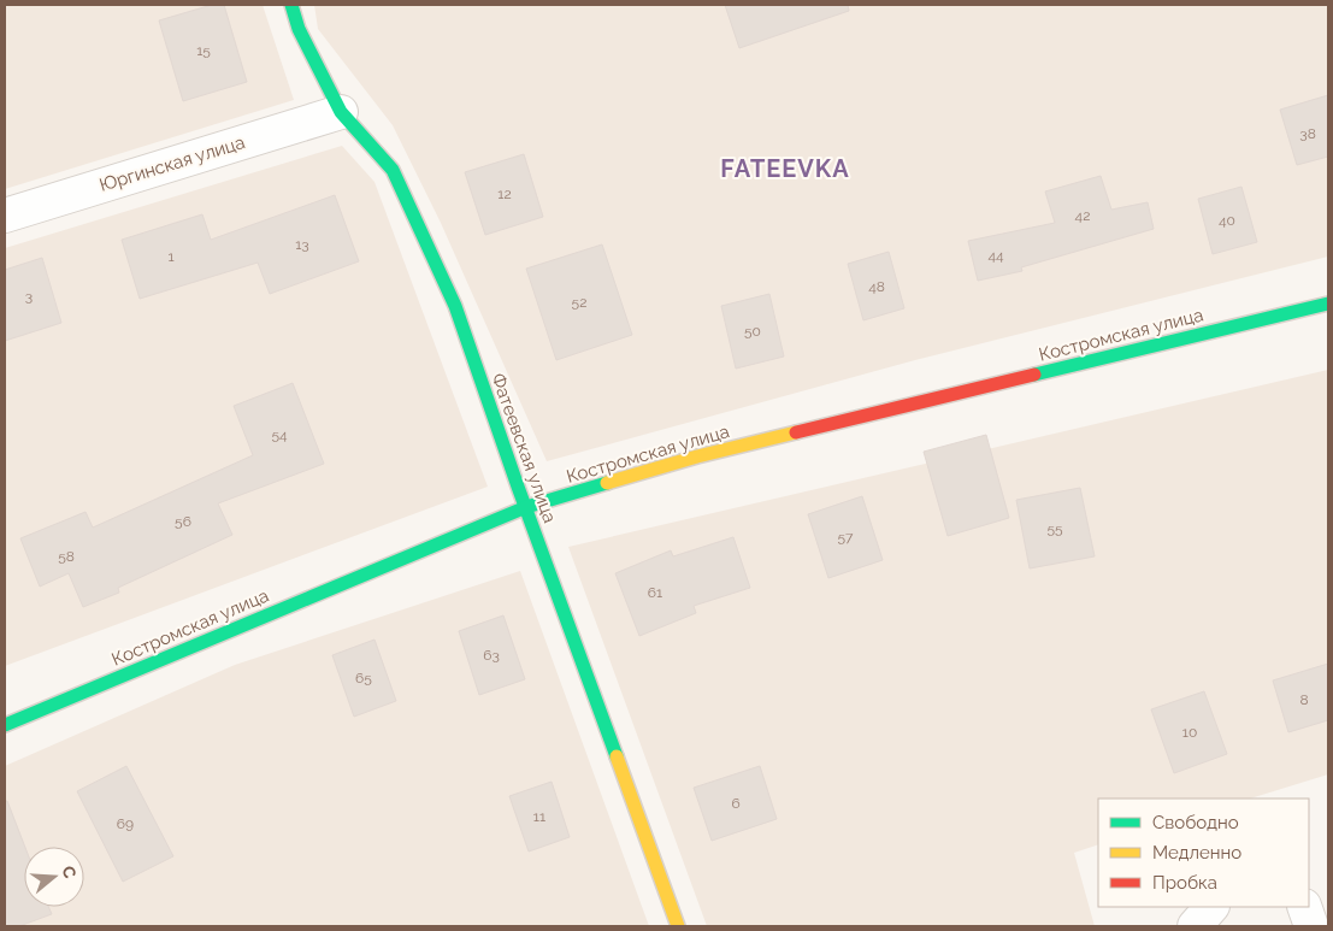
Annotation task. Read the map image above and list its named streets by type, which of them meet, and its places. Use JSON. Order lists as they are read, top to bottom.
{
  "streets": {
    "street": ["Юргинская улица", "Костромская улица", "Фатеевская улица"]
  },
  "crossings": [
    ["Юргинская улица", "Фатеевская улица"],
    ["Костромская улица", "Фатеевская улица"]
  ],
  "districts": ["FATEEVKA"],
  "house_numbers": [
    "15",
    "38",
    "12",
    "42",
    "40",
    "13",
    "44",
    "1",
    "48",
    "3",
    "52",
    "50",
    "54",
    "56",
    "55",
    "57",
    "58",
    "61",
    "63",
    "65",
    "8",
    "10",
    "6",
    "11",
    "69"
  ],
  "legend": ["Свободно", "Медленно", "Пробка"],
  "north": "right"
}
